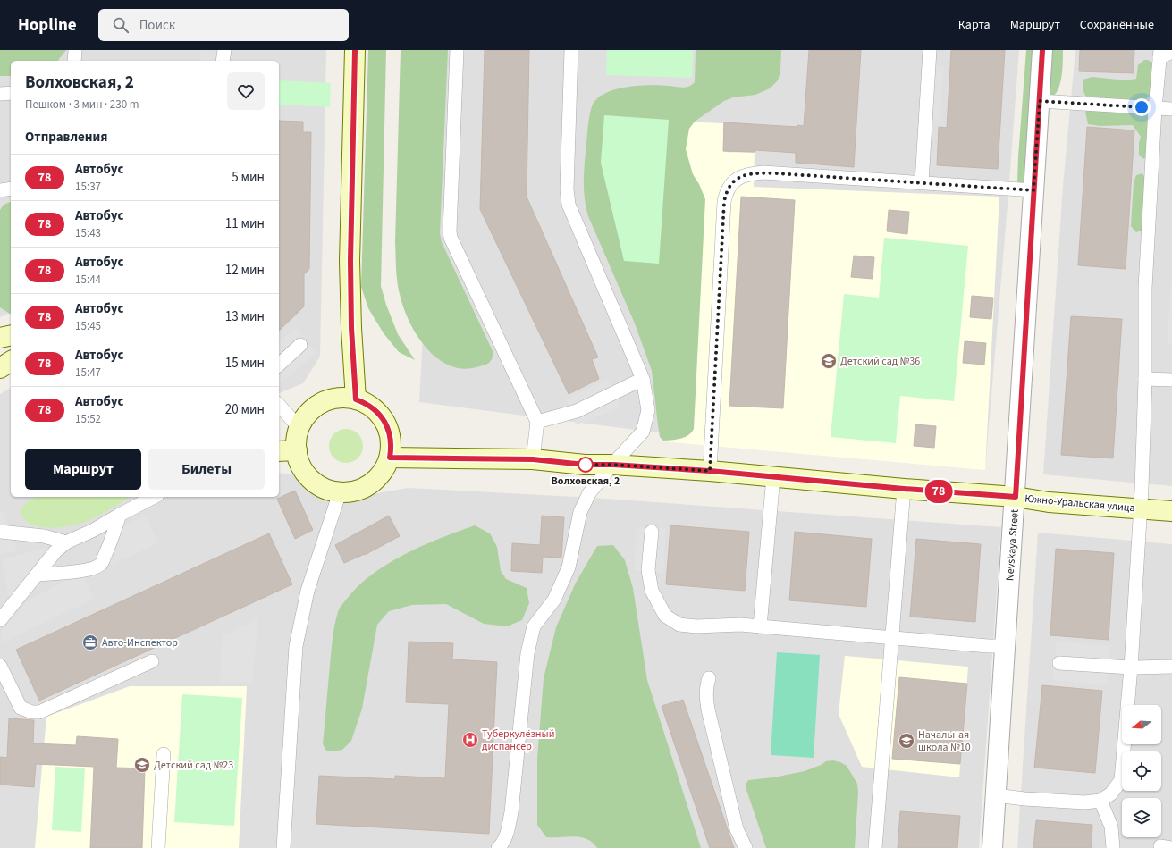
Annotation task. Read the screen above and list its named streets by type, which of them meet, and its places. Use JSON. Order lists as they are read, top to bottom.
{
  "streets": {
    "main road": ["Южно-Уральская улица"],
    "street": ["Nevskaya Street"]
  },
  "crossings": [
    ["Южно-Уральская улица", "Nevskaya Street"]
  ],
  "places": {
    "school or university": ["Детский сад №36", "Начальная школа №10", "Детский сад №23"],
    "other": ["Волховская, 2"],
    "office": ["Авто-Инспектор"],
    "hospital": ["Туберкулёзный диспансер"]
  },
  "lines": ["bus line 78"],
  "north": "left",
  "page": {
    "header": "Hopline",
    "search": "Поиск",
    "nav": ["Карта", "Маршрут", "Сохранённые"],
    "on_map": "78",
    "heading": [
      ["Волховская, 2", "Пешком · 3 мин · 230 m"],
      "Отправления"
    ],
    "list": [
      {
        "mark": "78",
        "name": "Автобус",
        "note": "15:37",
        "value": "5 мин"
      },
      {
        "mark": "78",
        "name": "Автобус",
        "note": "15:43",
        "value": "11 мин"
      },
      {
        "mark": "78",
        "name": "Автобус",
        "note": "15:44",
        "value": "12 мин"
      },
      {
        "mark": "78",
        "name": "Автобус",
        "note": "15:45",
        "value": "13 мин"
      },
      {
        "mark": "78",
        "name": "Автобус",
        "note": "15:47",
        "value": "15 мин"
      },
      {
        "mark": "78",
        "name": "Автобус",
        "note": "15:52",
        "value": "20 мин"
      }
    ],
    "buttons": ["Маршрут", "Билеты"]
  }
}
